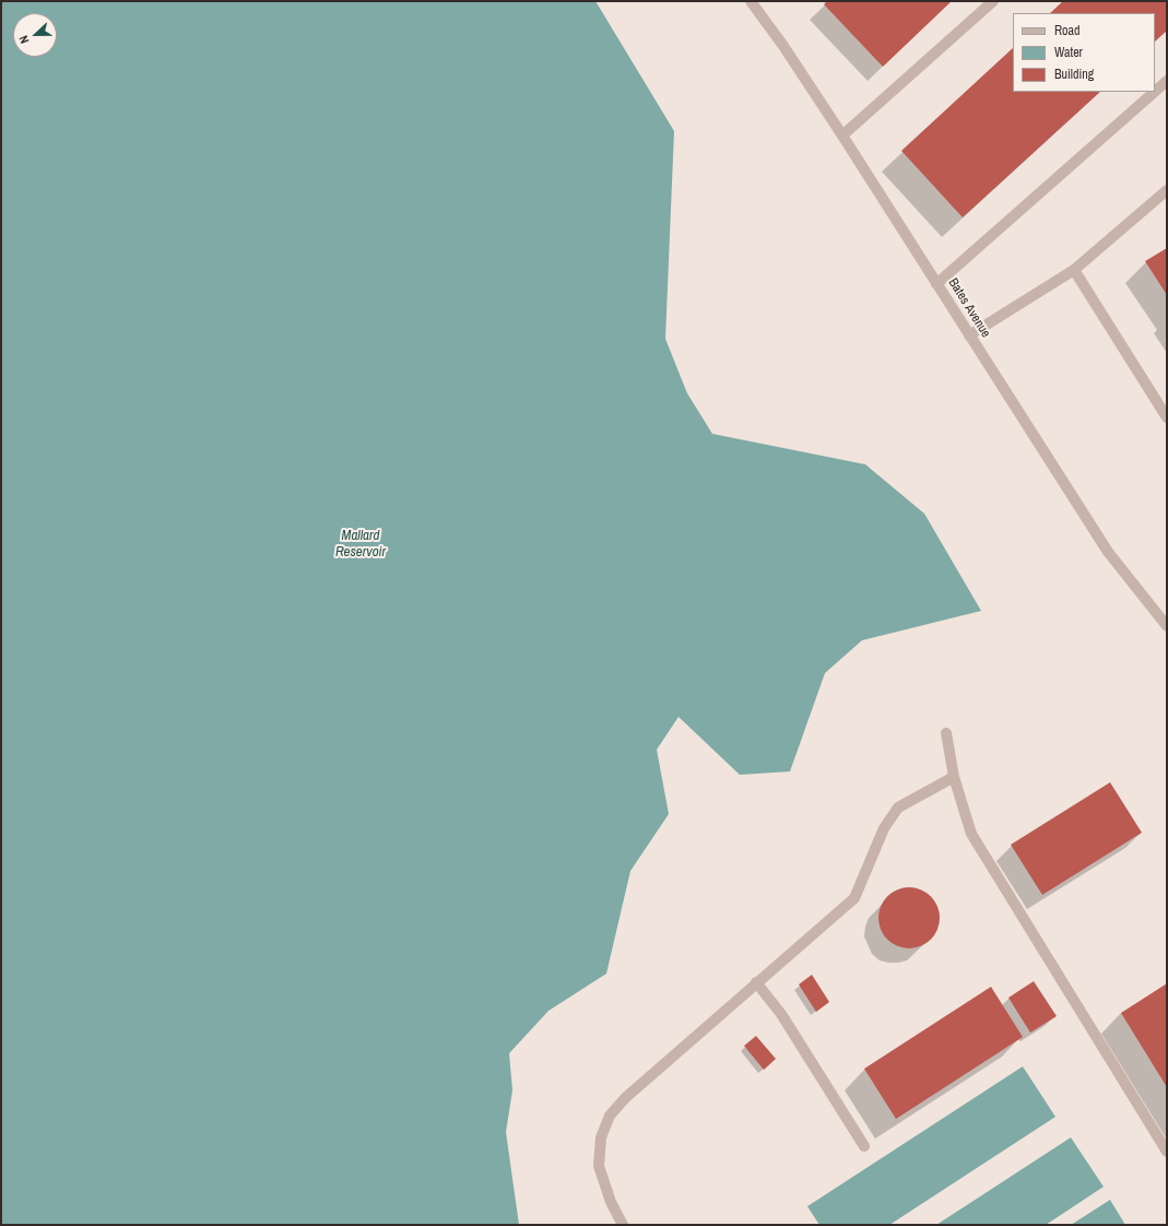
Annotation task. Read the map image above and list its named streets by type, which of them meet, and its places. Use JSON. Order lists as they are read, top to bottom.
{
  "streets": {
    "street": ["Bates Avenue"]
  },
  "water": ["Mallard Reservoir"],
  "legend": ["Road", "Water", "Building"],
  "north": "left"
}
